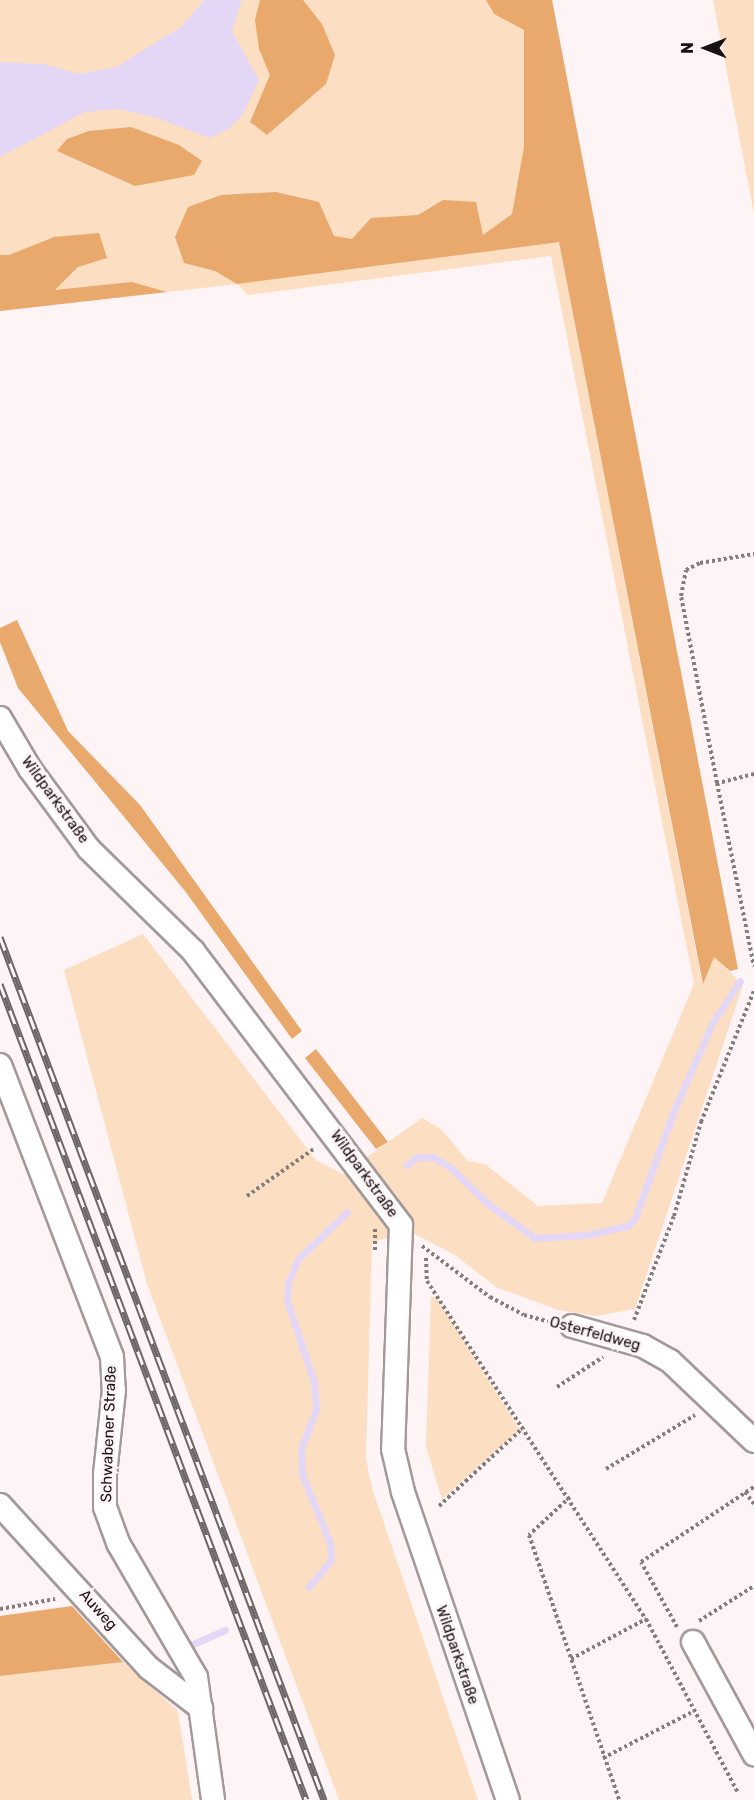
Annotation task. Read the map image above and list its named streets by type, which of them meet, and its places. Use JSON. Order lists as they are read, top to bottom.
{
  "streets": {
    "street": [
      "Wildparkstraße",
      "Osterfeldweg",
      "Schwabener Straße",
      "Auweg"
    ]
  },
  "crossings": [
    ["Schwabener Straße", "Auweg"]
  ],
  "north": "left"
}
